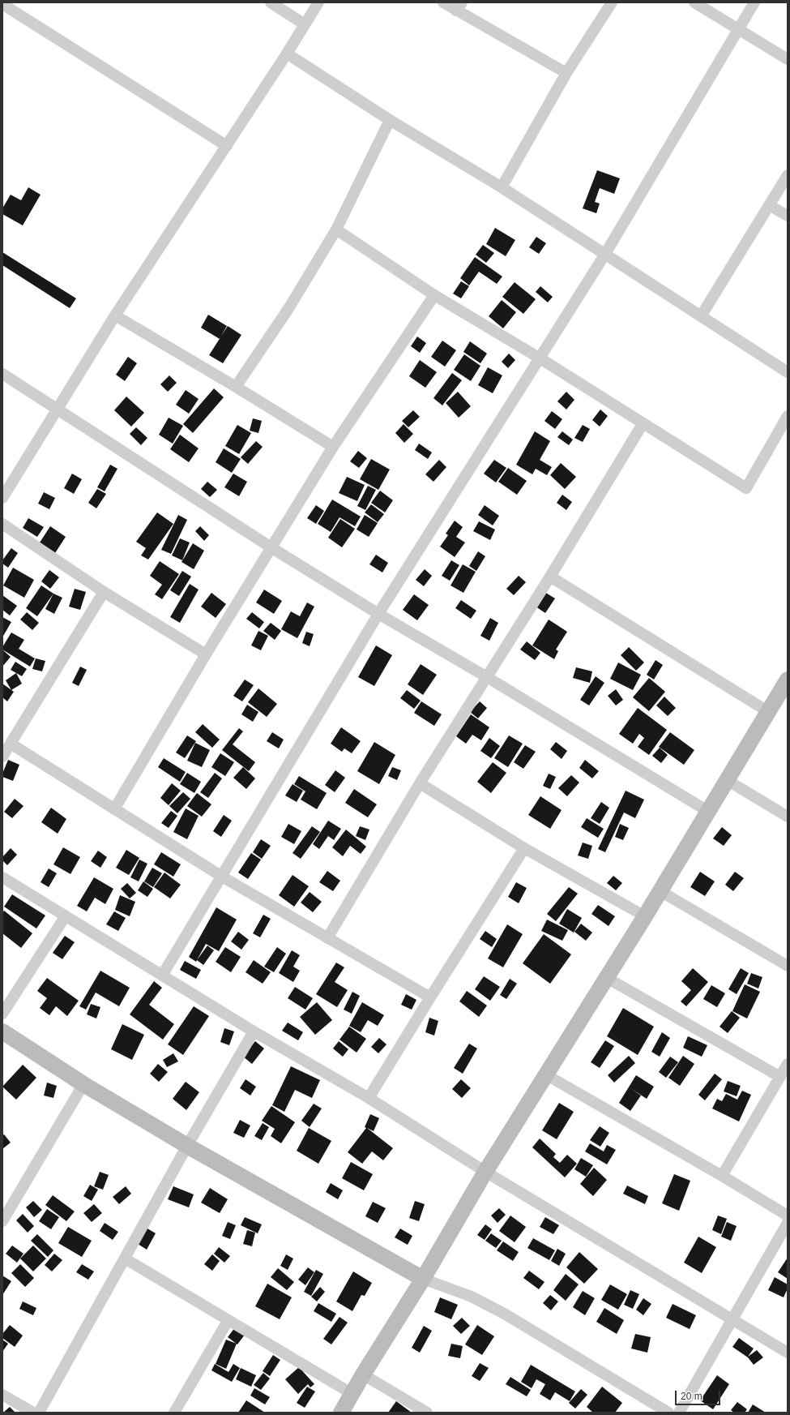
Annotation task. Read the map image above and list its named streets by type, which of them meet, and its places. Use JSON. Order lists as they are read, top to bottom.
{
  "scale_bar": "20 m"
}
